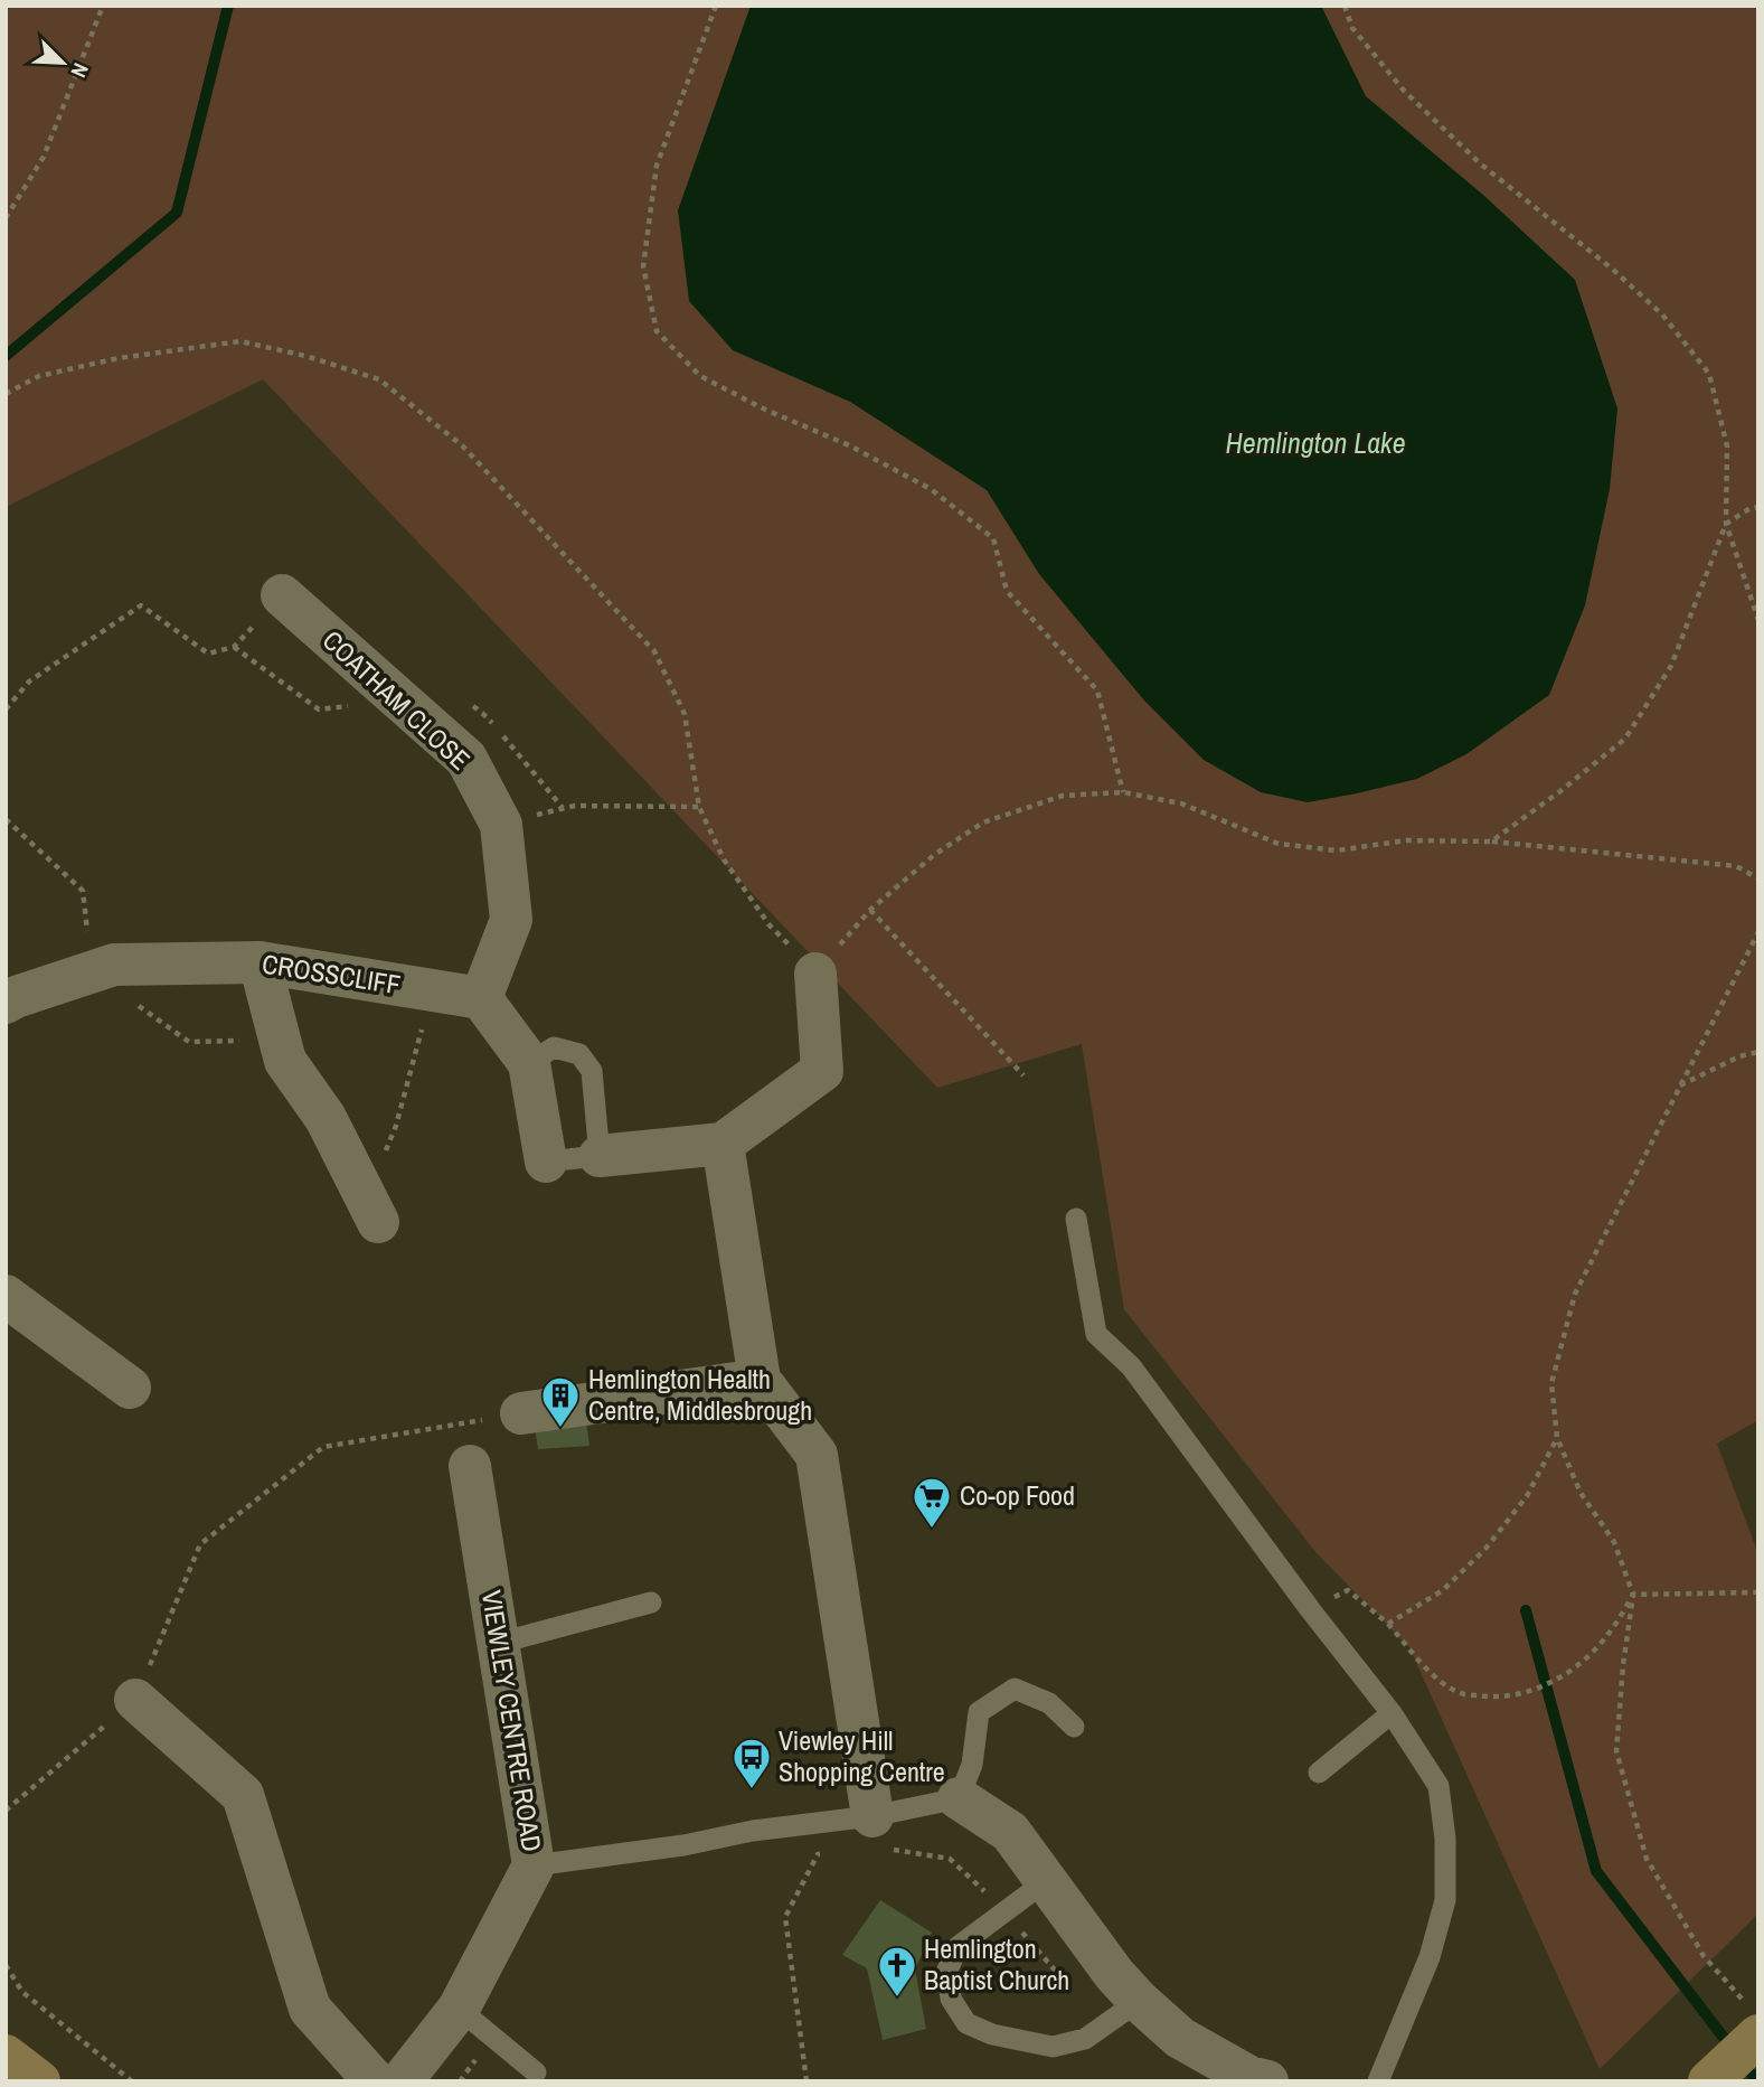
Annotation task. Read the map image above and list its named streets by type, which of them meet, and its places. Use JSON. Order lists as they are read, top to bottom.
{
  "streets": {
    "street": ["COATHAM CLOSE", "CROSSCLIFF", "VIEWLEY CENTRE ROAD"]
  },
  "crossings": [
    ["COATHAM CLOSE", "CROSSCLIFF"]
  ],
  "water": ["Hemlington Lake"],
  "places": {
    "building": ["Hemlington Health Centre, Middlesbrough"],
    "supermarket": ["Co-op Food"],
    "bus stop": ["Viewley Hill Shopping Centre"],
    "church": ["Hemlington Baptist Church"]
  },
  "north": "bottom right"
}
